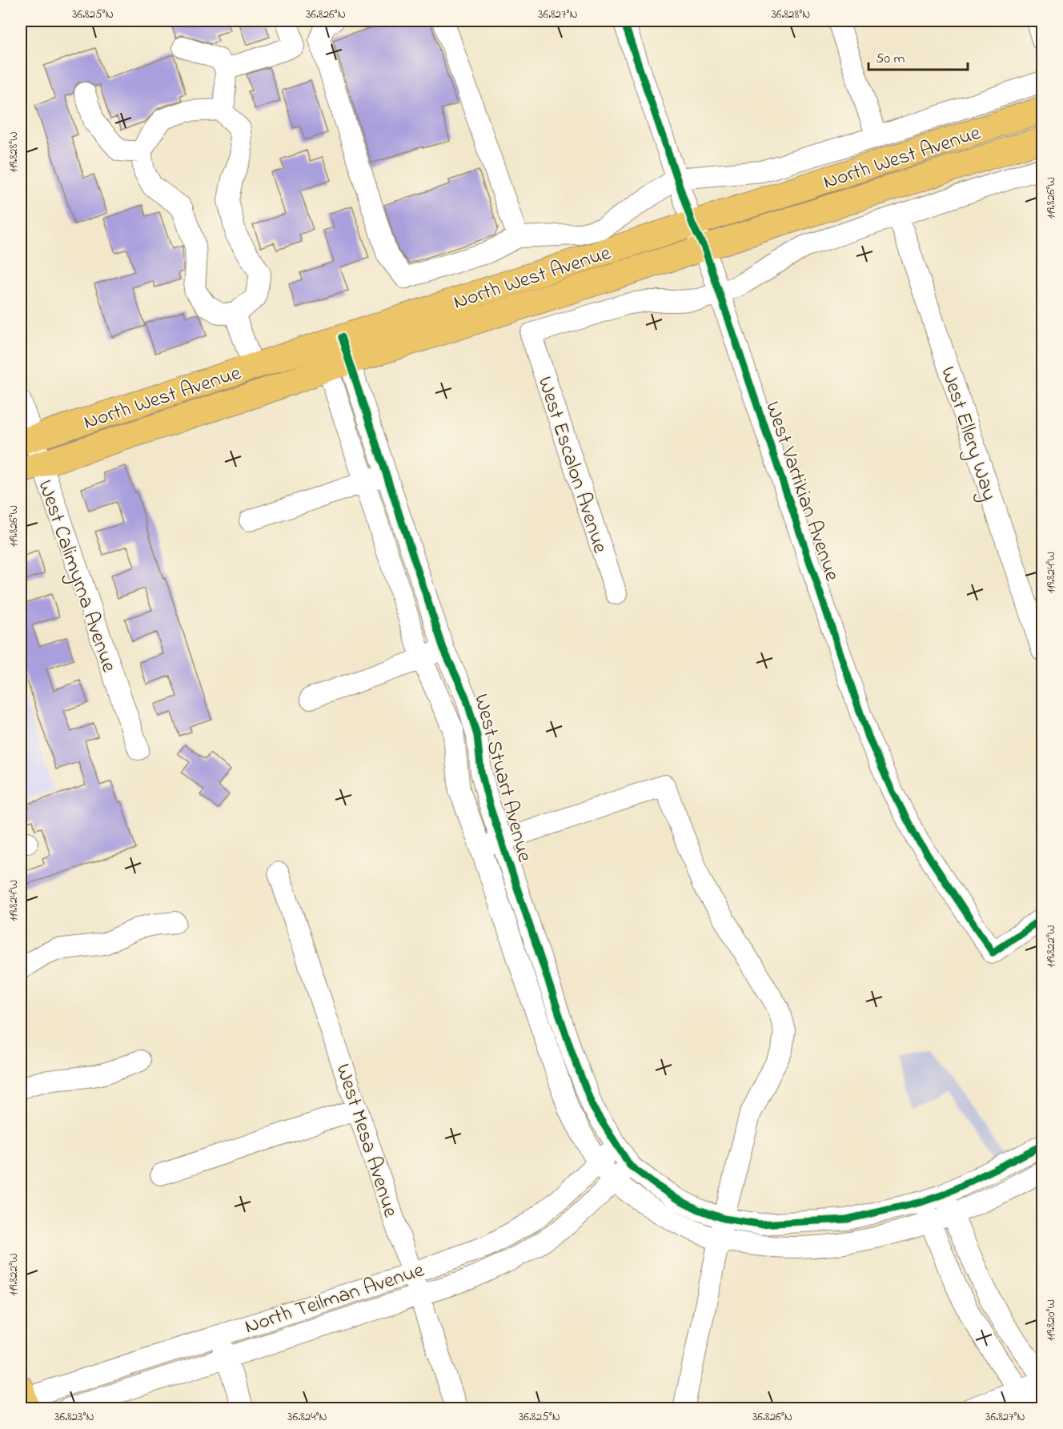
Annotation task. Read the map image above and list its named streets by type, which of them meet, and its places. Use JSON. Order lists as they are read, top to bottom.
{
  "streets": {
    "main road": ["North West Avenue"],
    "street": [
      "West Ellery Way",
      "West Escalon Avenue",
      "West Vartikian Avenue",
      "West Calimyrna Avenue",
      "West Stuart Avenue",
      "West Mesa Avenue",
      "North Teilman Avenue"
    ]
  },
  "crossings": [
    ["North West Avenue", "West Vartikian Avenue"],
    ["North West Avenue", "West Calimyrna Avenue"],
    ["North West Avenue", "West Stuart Avenue"],
    ["West Escalon Avenue", "West Vartikian Avenue"],
    ["West Stuart Avenue", "North Teilman Avenue"],
    ["West Mesa Avenue", "North Teilman Avenue"]
  ],
  "scale_bar": "50 m",
  "coordinates": [
    "36.825°N",
    "36.826°N",
    "36.827°N",
    "36.828°N",
    "119.828°W",
    "119.826°W",
    "119.824°W",
    "119.822°W",
    "119.820°W",
    "36.823°N",
    "36.824°N"
  ]
}
